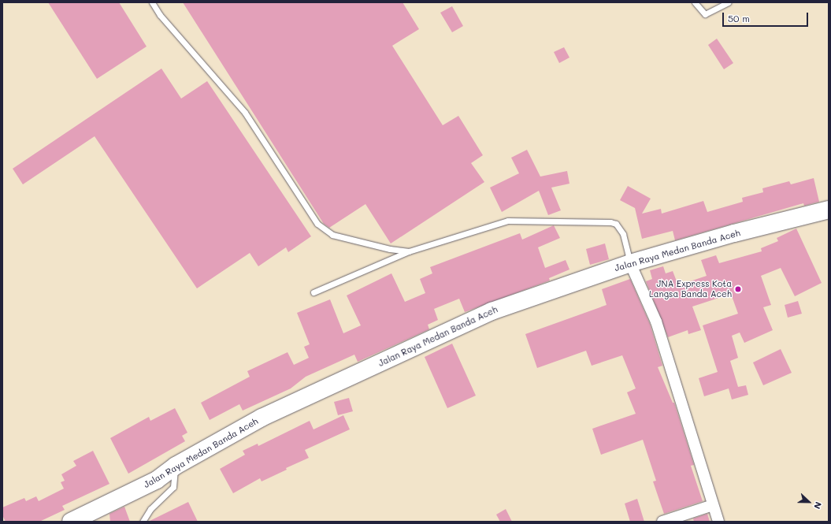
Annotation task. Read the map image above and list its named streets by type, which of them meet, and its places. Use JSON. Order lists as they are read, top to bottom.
{
  "streets": {
    "highway": ["Jalan Raya Medan Banda Aceh"]
  },
  "places": ["JNA Express Kota Langsa Banda Aceh"],
  "scale_bar": "50 m",
  "north": "right"
}
